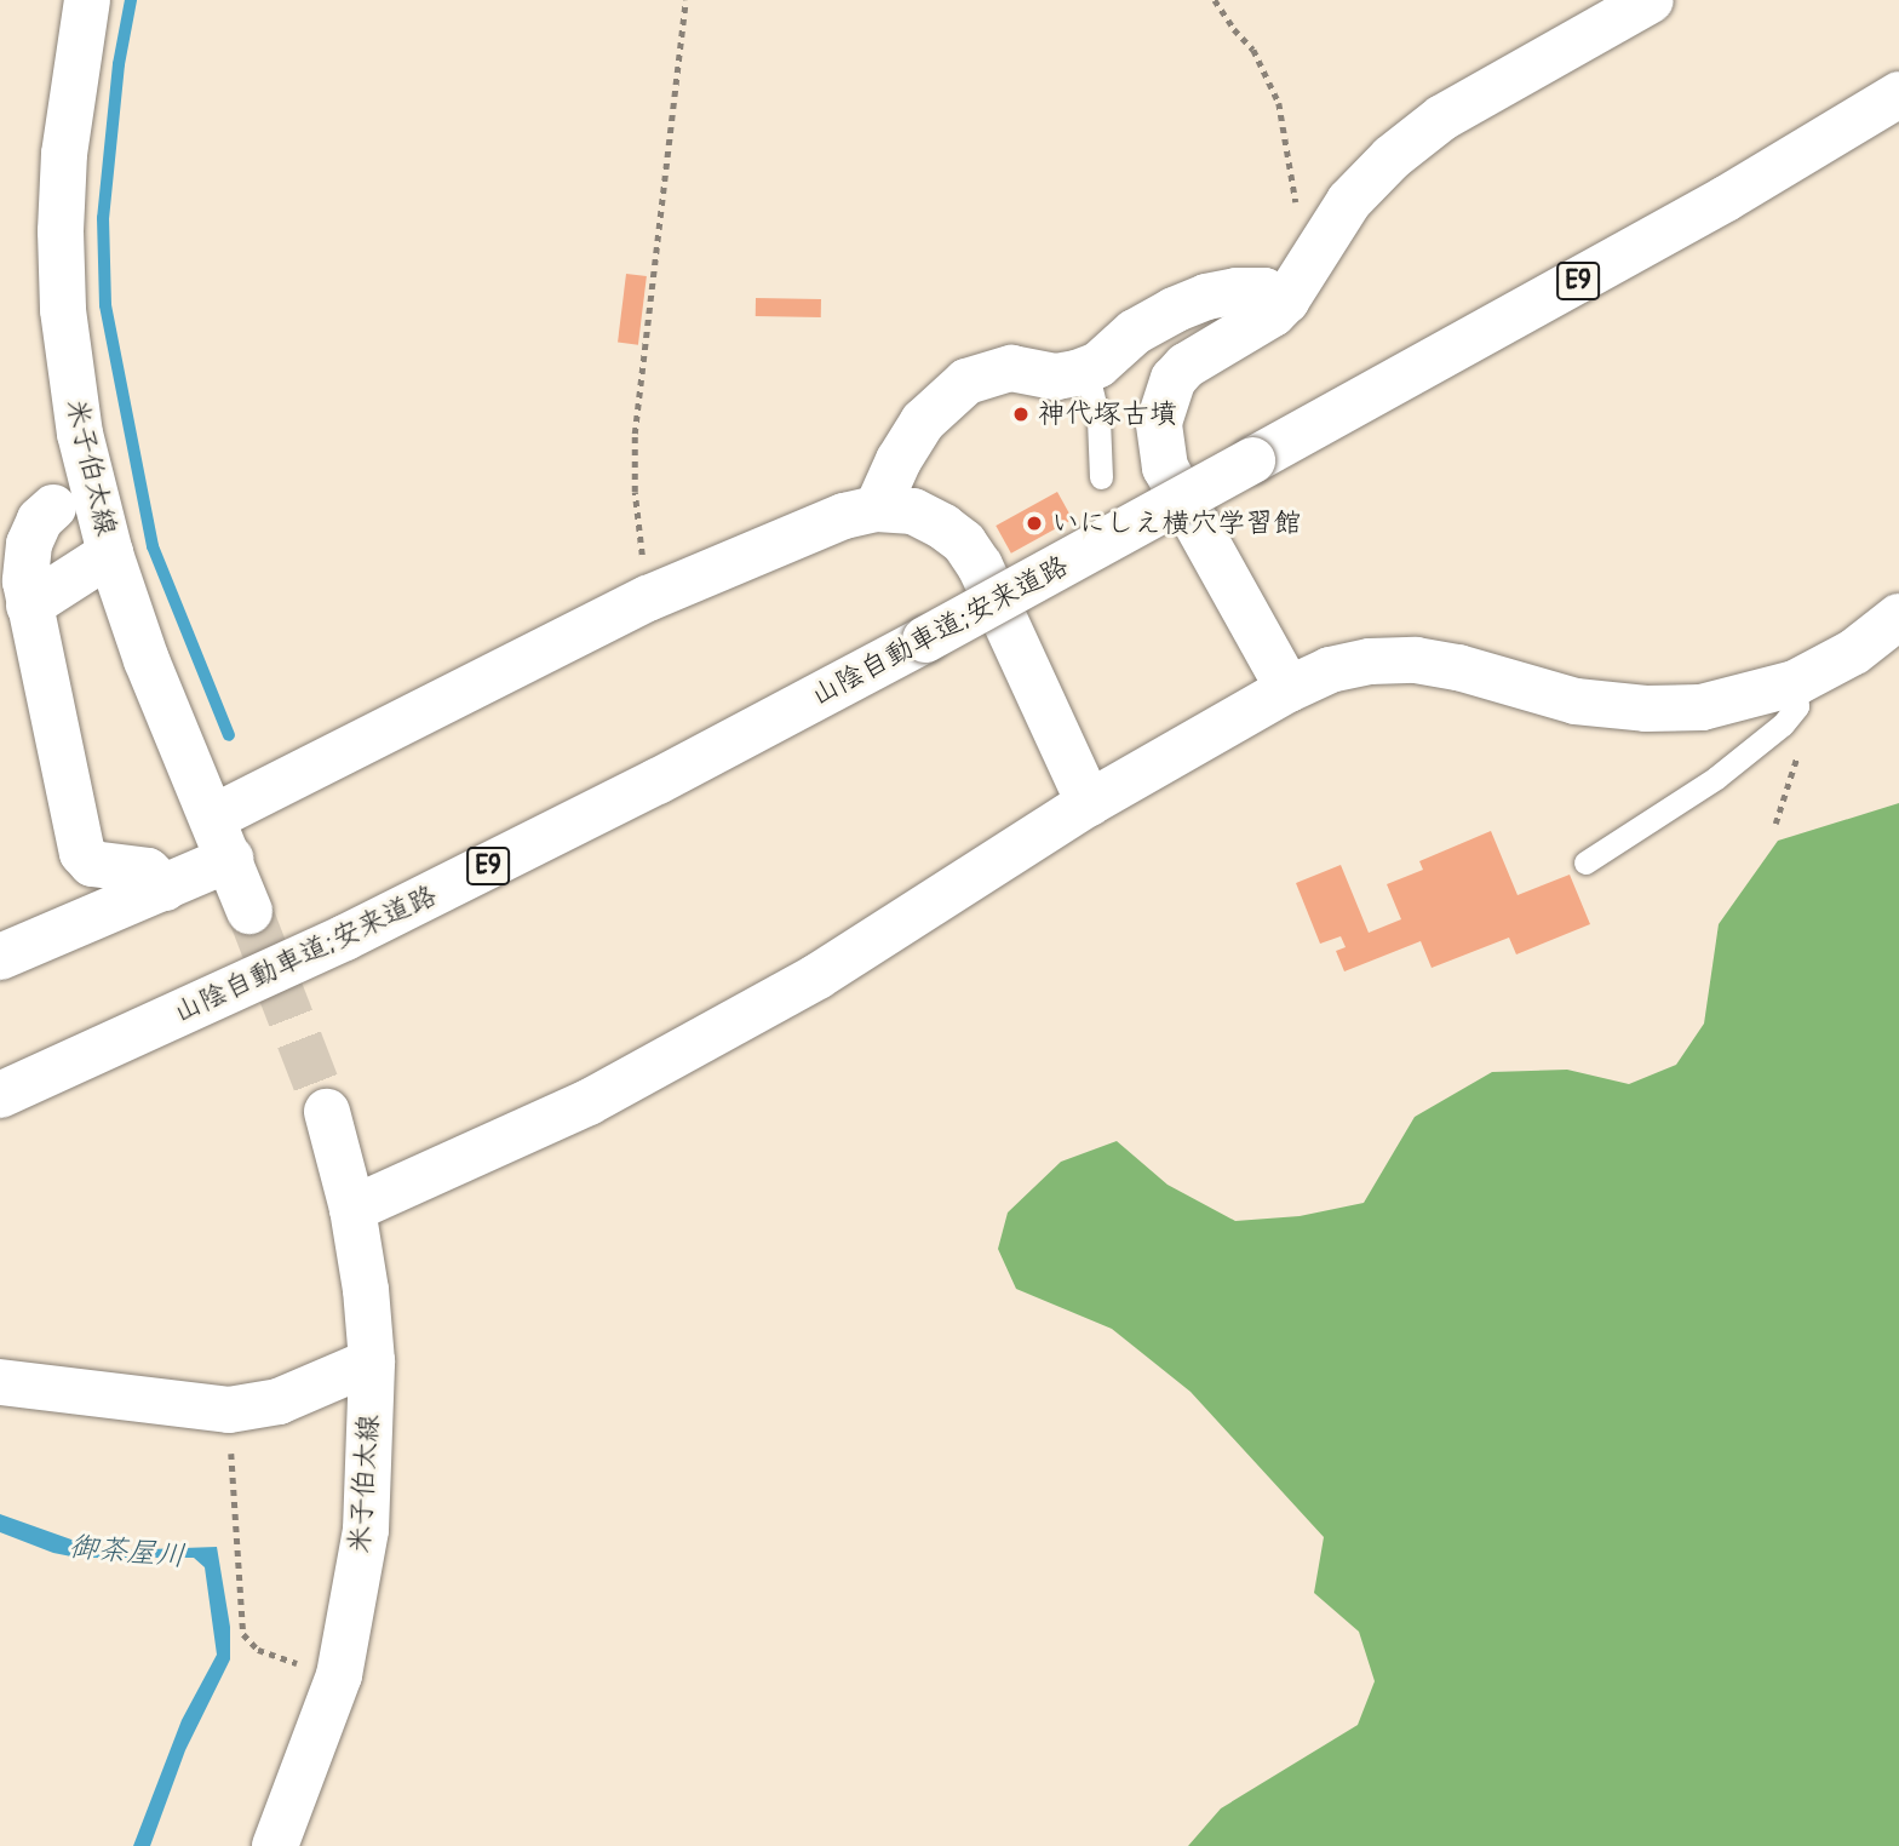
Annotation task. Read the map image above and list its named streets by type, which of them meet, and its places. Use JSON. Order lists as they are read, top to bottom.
{
  "streets": {
    "main road": ["E9", "米子伯太線", "山陰自動車道;安来道路"]
  },
  "water": ["御茶屋川"],
  "places": ["神代塚古墳", "いにしえ横穴学習館"]
}
